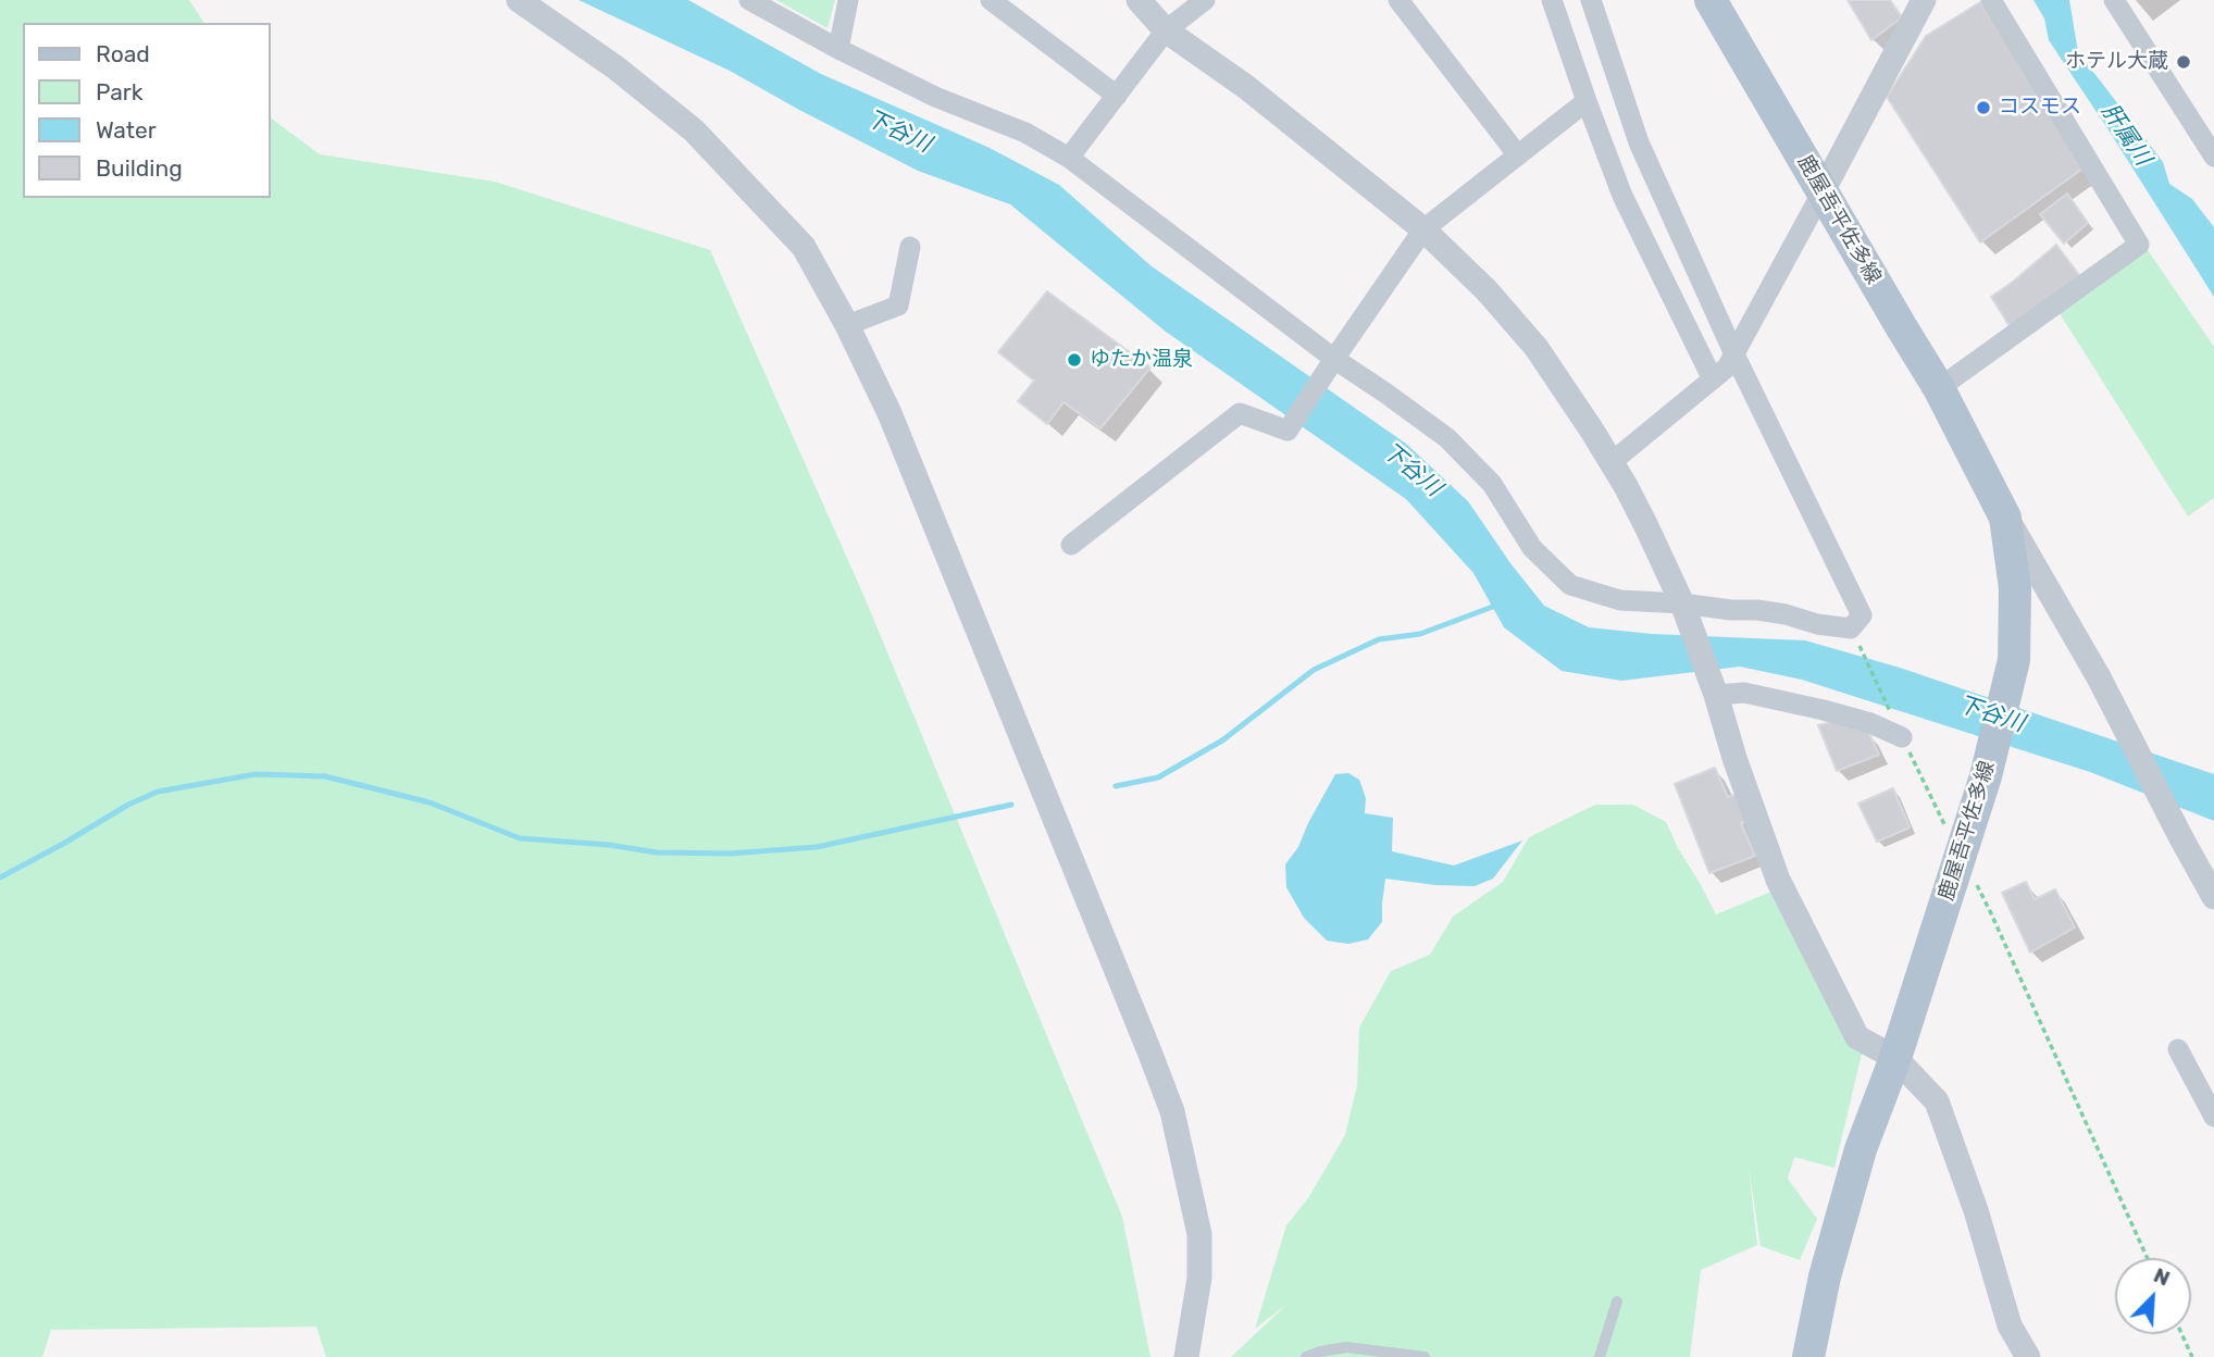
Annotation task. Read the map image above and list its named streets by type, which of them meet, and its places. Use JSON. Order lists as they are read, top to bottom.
{
  "streets": {
    "main road": ["鹿屋吾平佐多線"]
  },
  "water": ["下谷川", "肝属川"],
  "places": ["ホテル大蔵", "コスモス", "ゆたか温泉"],
  "legend": [
    "Road",
    "Park",
    "Water",
    "Building"
  ],
  "north": "top right"
}
